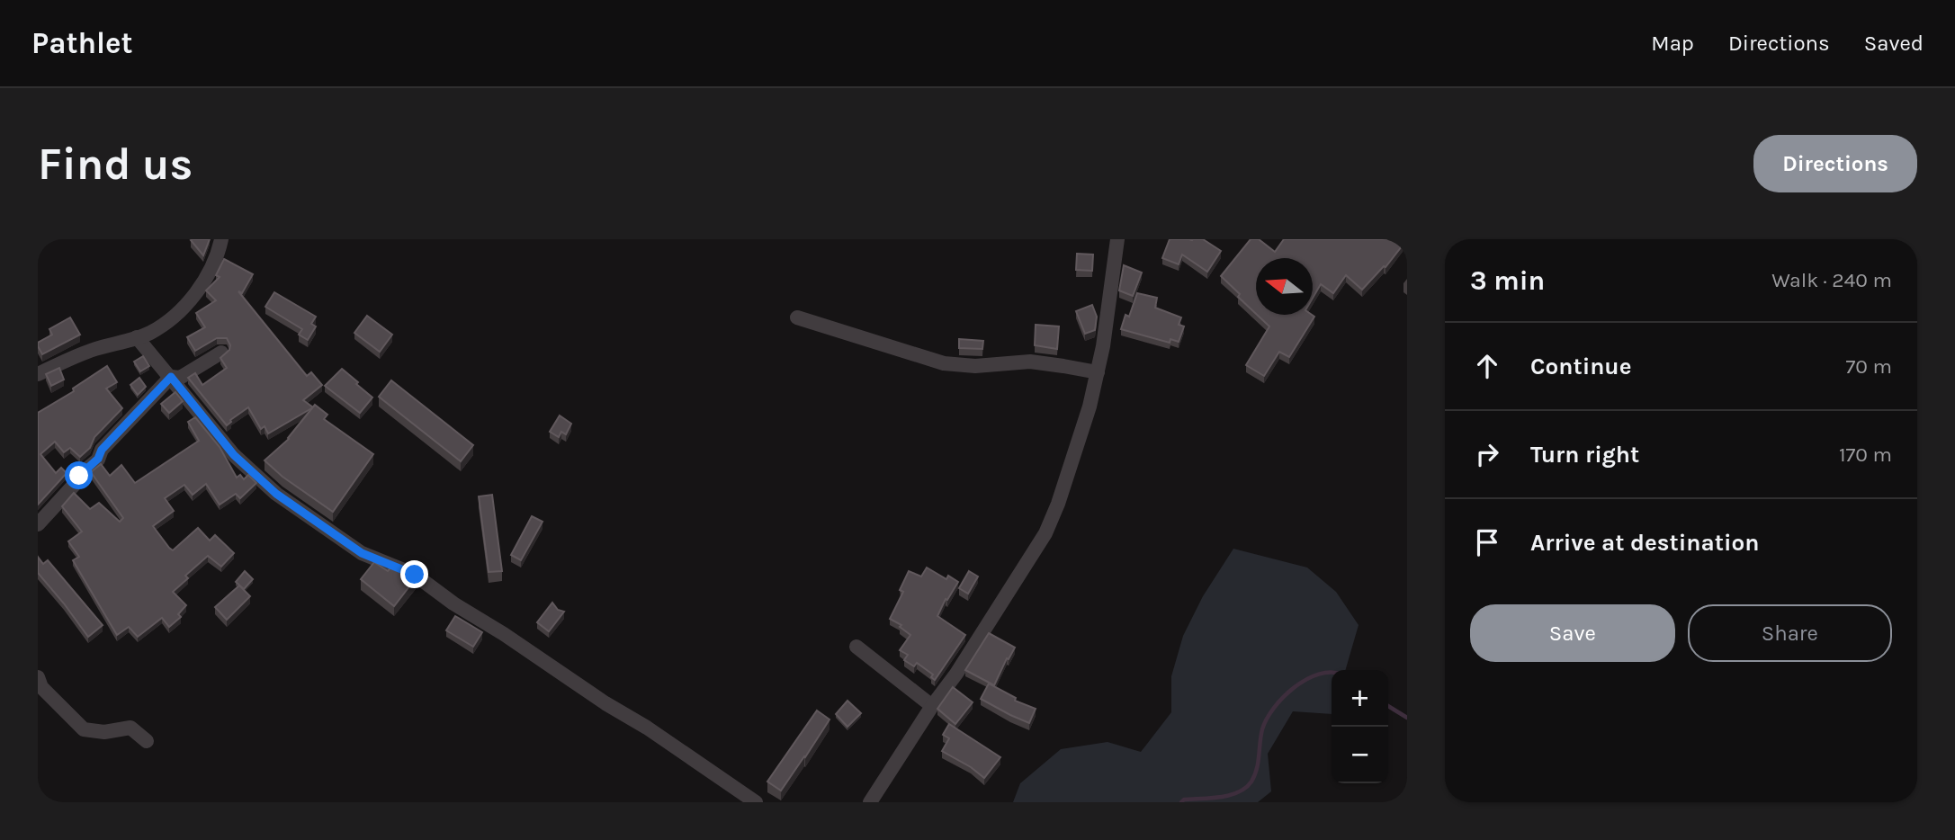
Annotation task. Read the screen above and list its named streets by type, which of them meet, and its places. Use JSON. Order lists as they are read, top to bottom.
{
  "north": "left",
  "page": {
    "header": "Pathlet",
    "nav": ["Map", "Directions", "Saved"],
    "buttons": [
      "Directions",
      ["Save", "Share"]
    ],
    "title": "Find us",
    "heading": ["3 min", "Walk · 240 m"],
    "list": [
      ["Continue", "70 m"],
      ["Turn right", "170 m"],
      "Arrive at destination"
    ],
    "map_buttons": ["+", "−"]
  }
}
